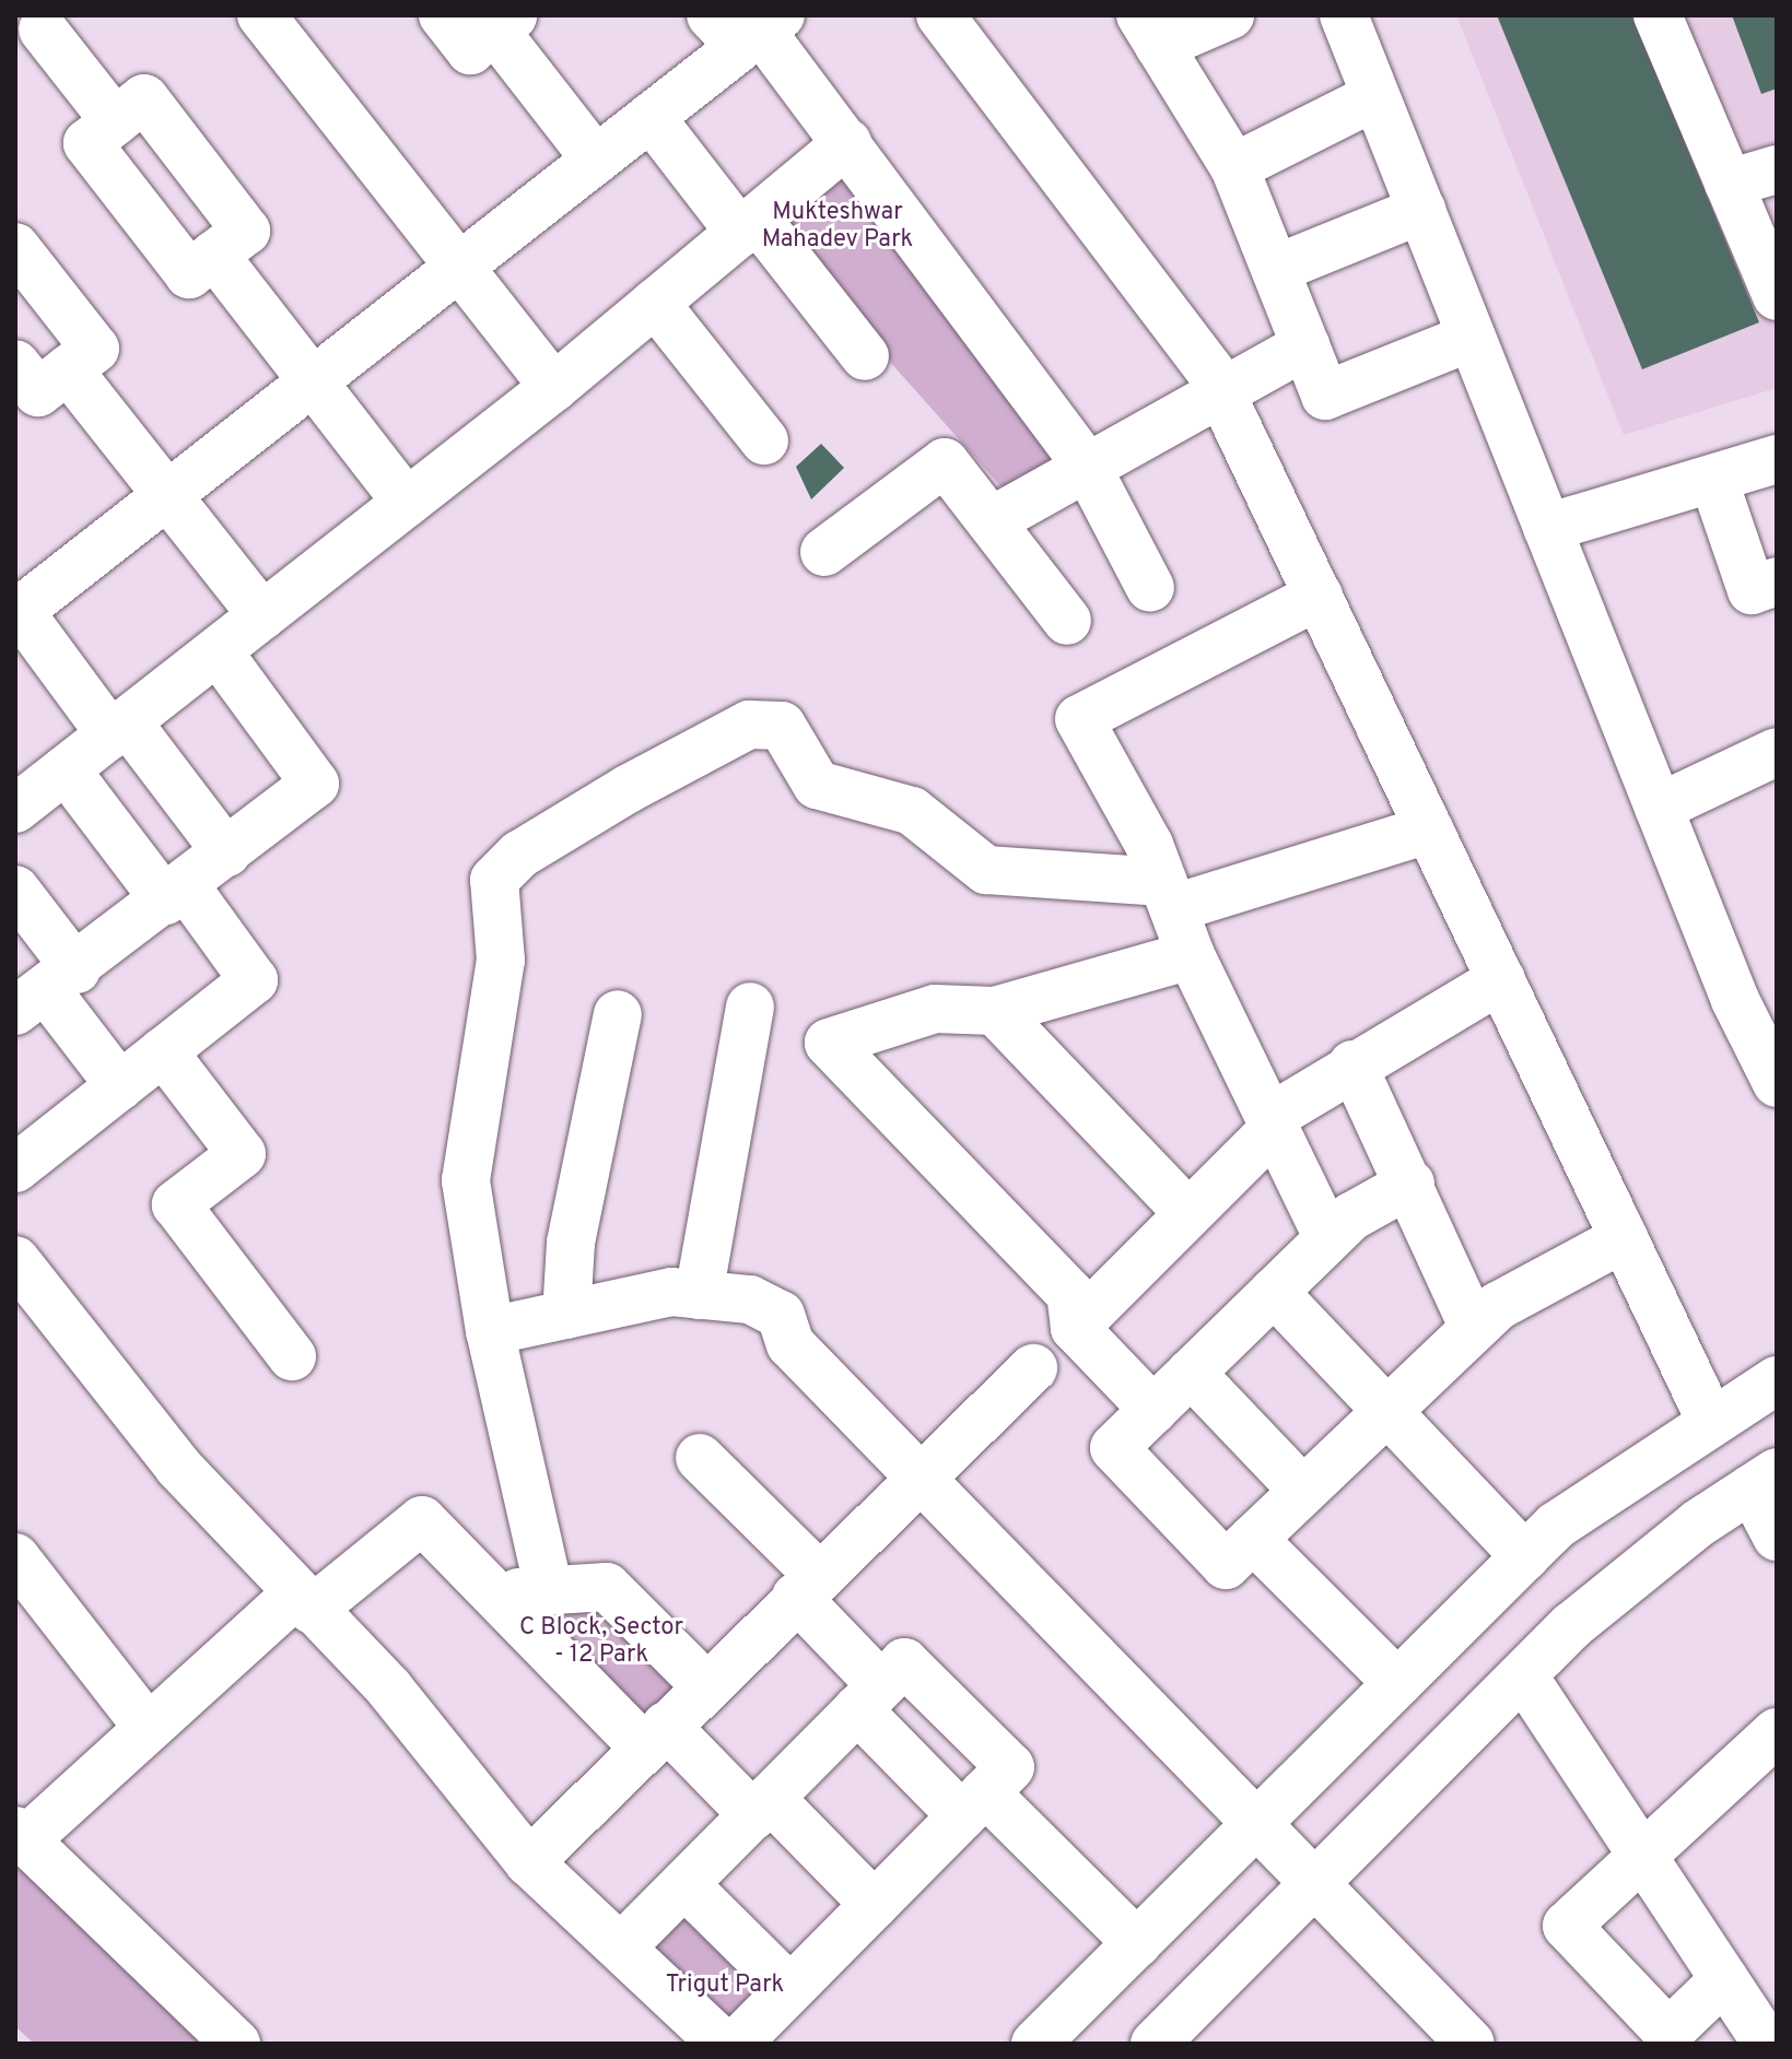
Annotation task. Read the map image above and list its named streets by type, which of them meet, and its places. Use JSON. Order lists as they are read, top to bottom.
{
  "parks": ["Mukteshwar Mahadev Park", "C Block, Sector - 12 Park", "Trigut Park"]
}
